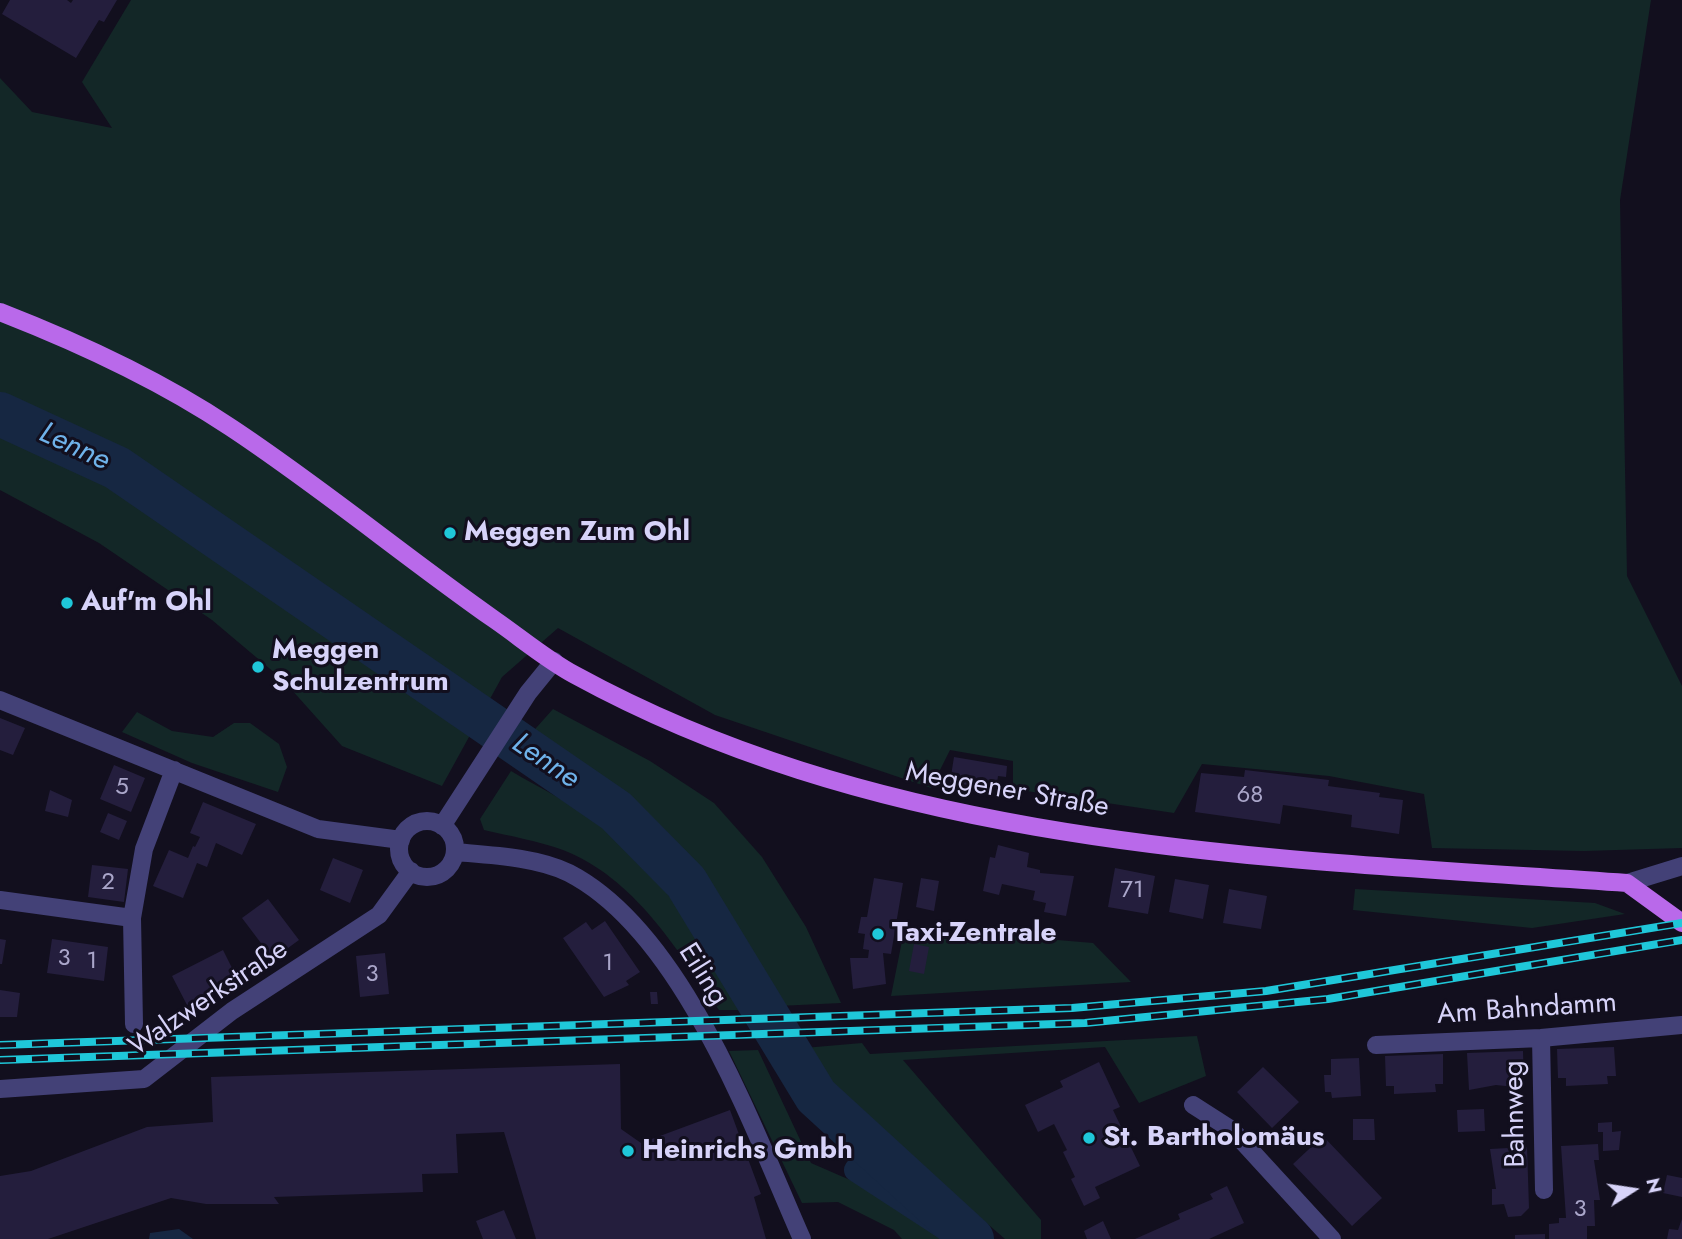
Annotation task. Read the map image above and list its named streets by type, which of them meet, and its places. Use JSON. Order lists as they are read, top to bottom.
{
  "streets": {
    "main road": ["Meggener Straße"],
    "street": [
      "Eiling",
      "Walzwerkstraße",
      "Am Bahndamm",
      "Bahnweg"
    ]
  },
  "crossings": [
    ["Eiling", "Walzwerkstraße"],
    ["Am Bahndamm", "Bahnweg"]
  ],
  "water": ["Lenne"],
  "places": [
    "Meggen Zum Ohl",
    "Auf'm Ohl",
    "Meggen Schulzentrum",
    "Taxi-Zentrale",
    "St. Bartholomäus",
    "Heinrichs Gmbh"
  ],
  "house_numbers": [
    "5",
    "68",
    "2",
    "71",
    "3",
    "1",
    "1",
    "3",
    "3"
  ],
  "north": "right"
}
